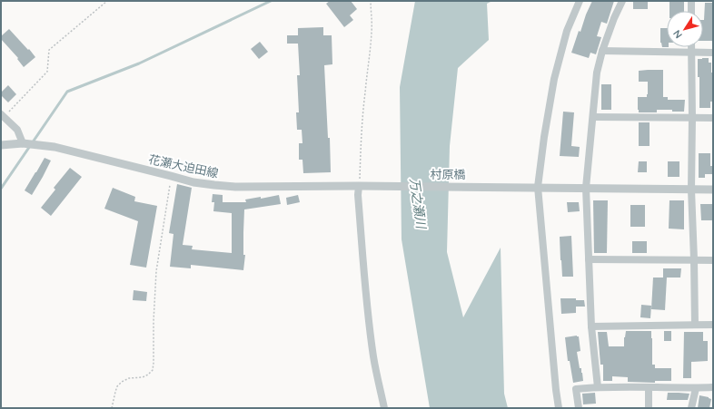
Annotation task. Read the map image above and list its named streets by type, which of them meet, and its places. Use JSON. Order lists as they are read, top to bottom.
{
  "streets": {
    "street": ["花瀬大迫田線", "村原橋"]
  },
  "crossings": [
    ["花瀬大迫田線", "村原橋"]
  ],
  "water": ["万之瀬川"],
  "north": "bottom left"
}
